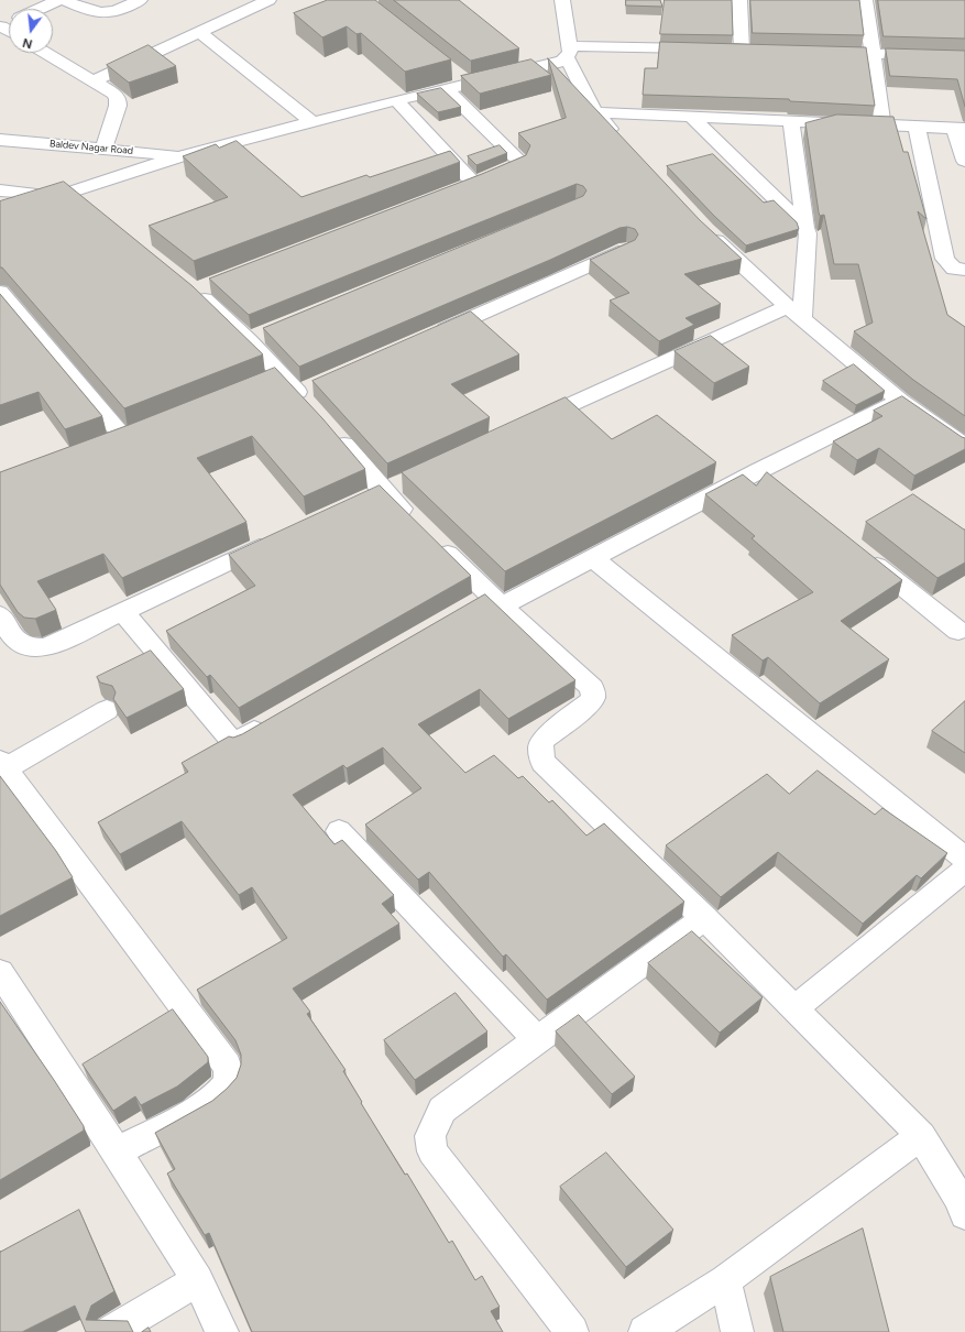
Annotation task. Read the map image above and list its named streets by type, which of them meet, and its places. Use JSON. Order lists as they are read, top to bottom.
{
  "streets": {
    "street": ["Baldev Nagar Road"]
  },
  "north": "bottom"
}
